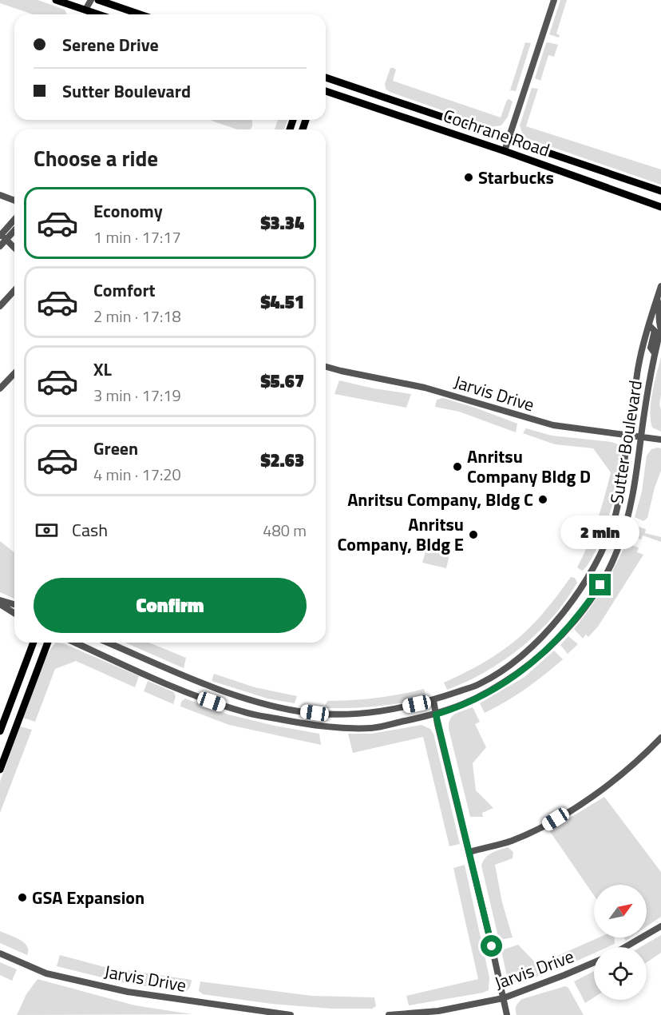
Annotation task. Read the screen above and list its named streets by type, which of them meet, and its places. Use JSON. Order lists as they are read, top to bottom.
{
  "streets": {
    "main road": ["Cochrane Road"],
    "street": ["Jarvis Drive", "Sutter Boulevard"]
  },
  "crossings": [
    ["Jarvis Drive", "Sutter Boulevard"]
  ],
  "places": [
    "Starbucks",
    "Anritsu Company Bldg D",
    "Anritsu Company, Bldg C",
    "Anritsu Company, Bldg E",
    "GSA Expansion"
  ],
  "north": "top right",
  "page": {
    "banner": ["Serene Drive", "Sutter Boulevard"],
    "heading": "Choose a ride",
    "list": [
      {
        "name": "Economy",
        "note": "1 min · 17:17",
        "value": "$3.34"
      },
      {
        "name": "Comfort",
        "note": "2 min · 17:18",
        "value": "$4.51"
      },
      {
        "name": "XL",
        "note": "3 min · 17:19",
        "value": "$5.67"
      },
      {
        "name": "Green",
        "note": "4 min · 17:20",
        "value": "$2.63"
      }
    ],
    "pay": ["Cash", "480 m"],
    "bubble": "2 min",
    "buttons": "Confirm"
  }
}
